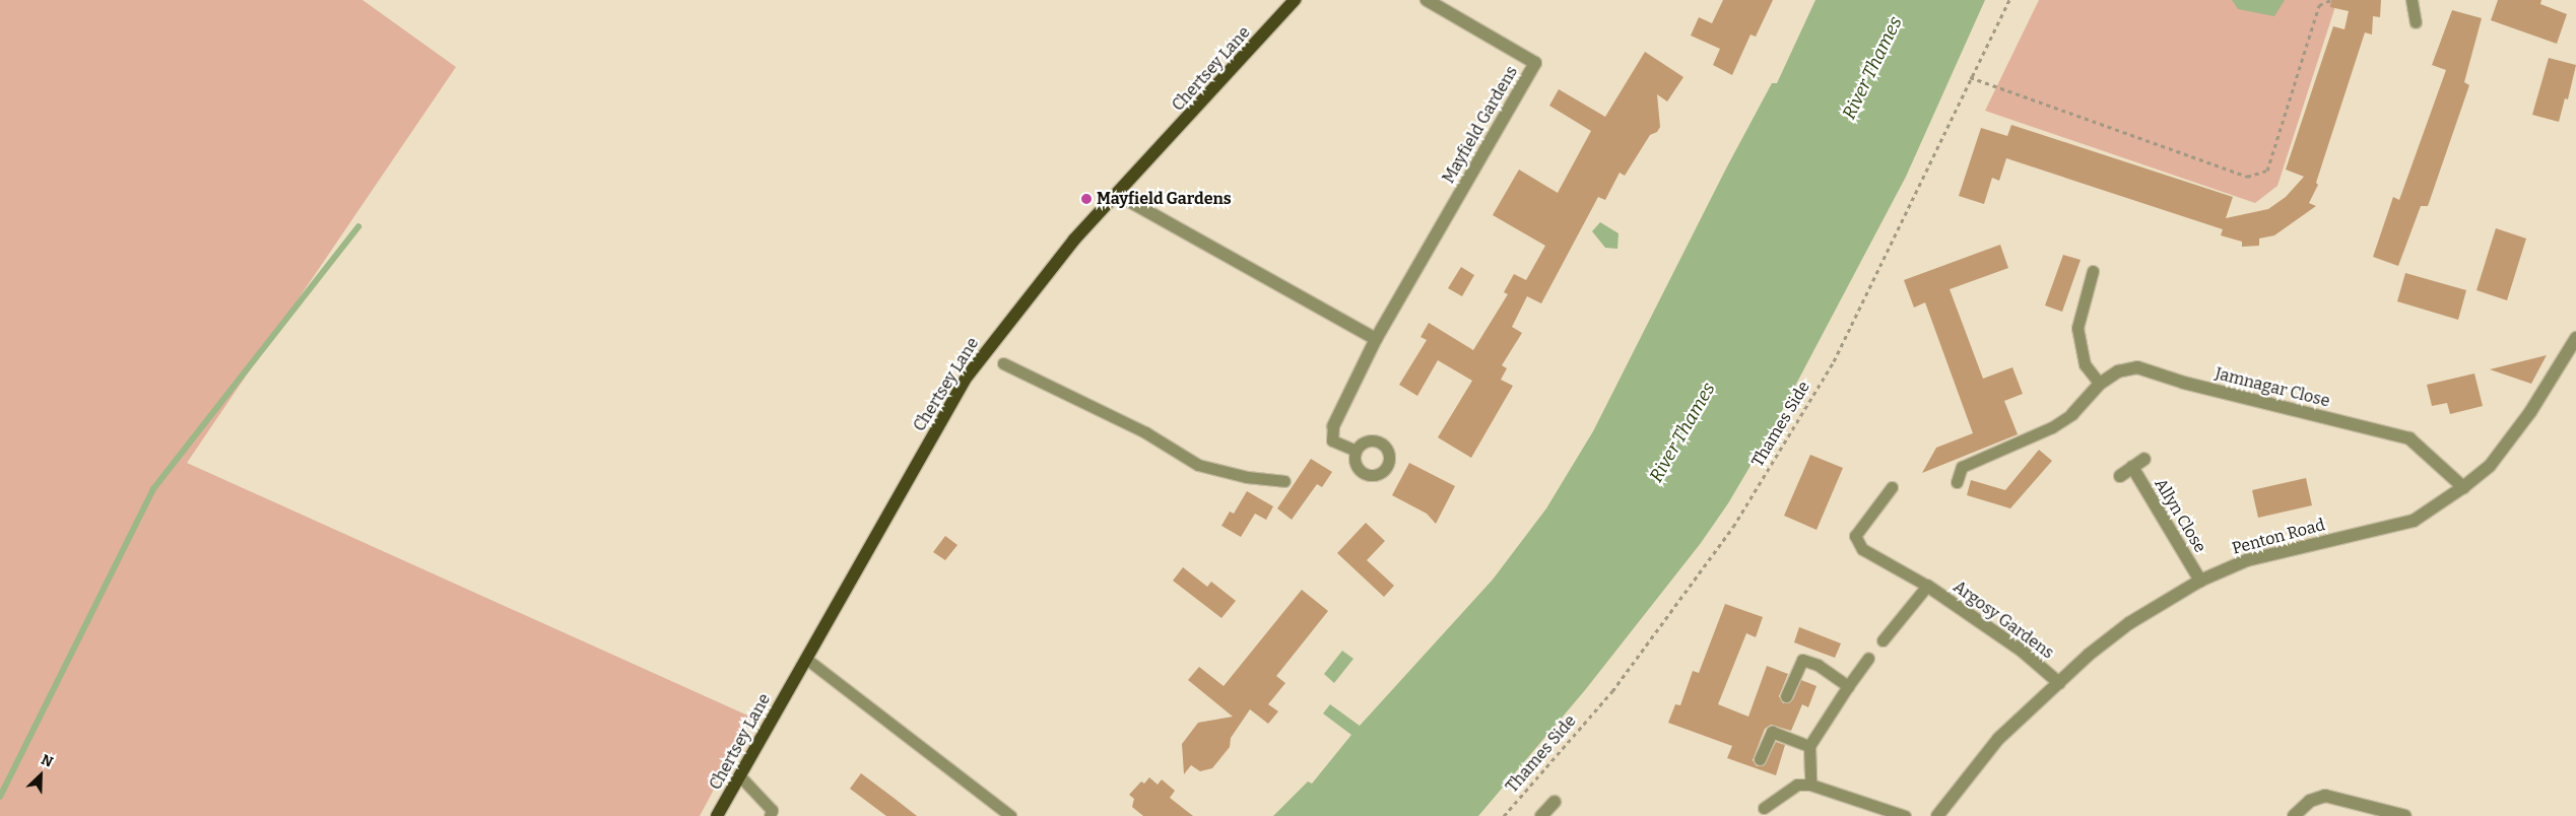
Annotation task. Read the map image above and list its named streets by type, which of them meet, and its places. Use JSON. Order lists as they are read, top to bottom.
{
  "streets": {
    "main road": ["Chertsey Lane"],
    "street": [
      "Mayfield Gardens",
      "Jamnagar Close",
      "Allyn Close",
      "Penton Road",
      "Argosy Gardens"
    ],
    "path": ["Thames Side"]
  },
  "crossings": [
    ["Jamnagar Close", "Penton Road"],
    ["Allyn Close", "Penton Road"],
    ["Penton Road", "Argosy Gardens"]
  ],
  "water": ["River Thames"],
  "places": ["Mayfield Gardens"],
  "north": "top right"
}
